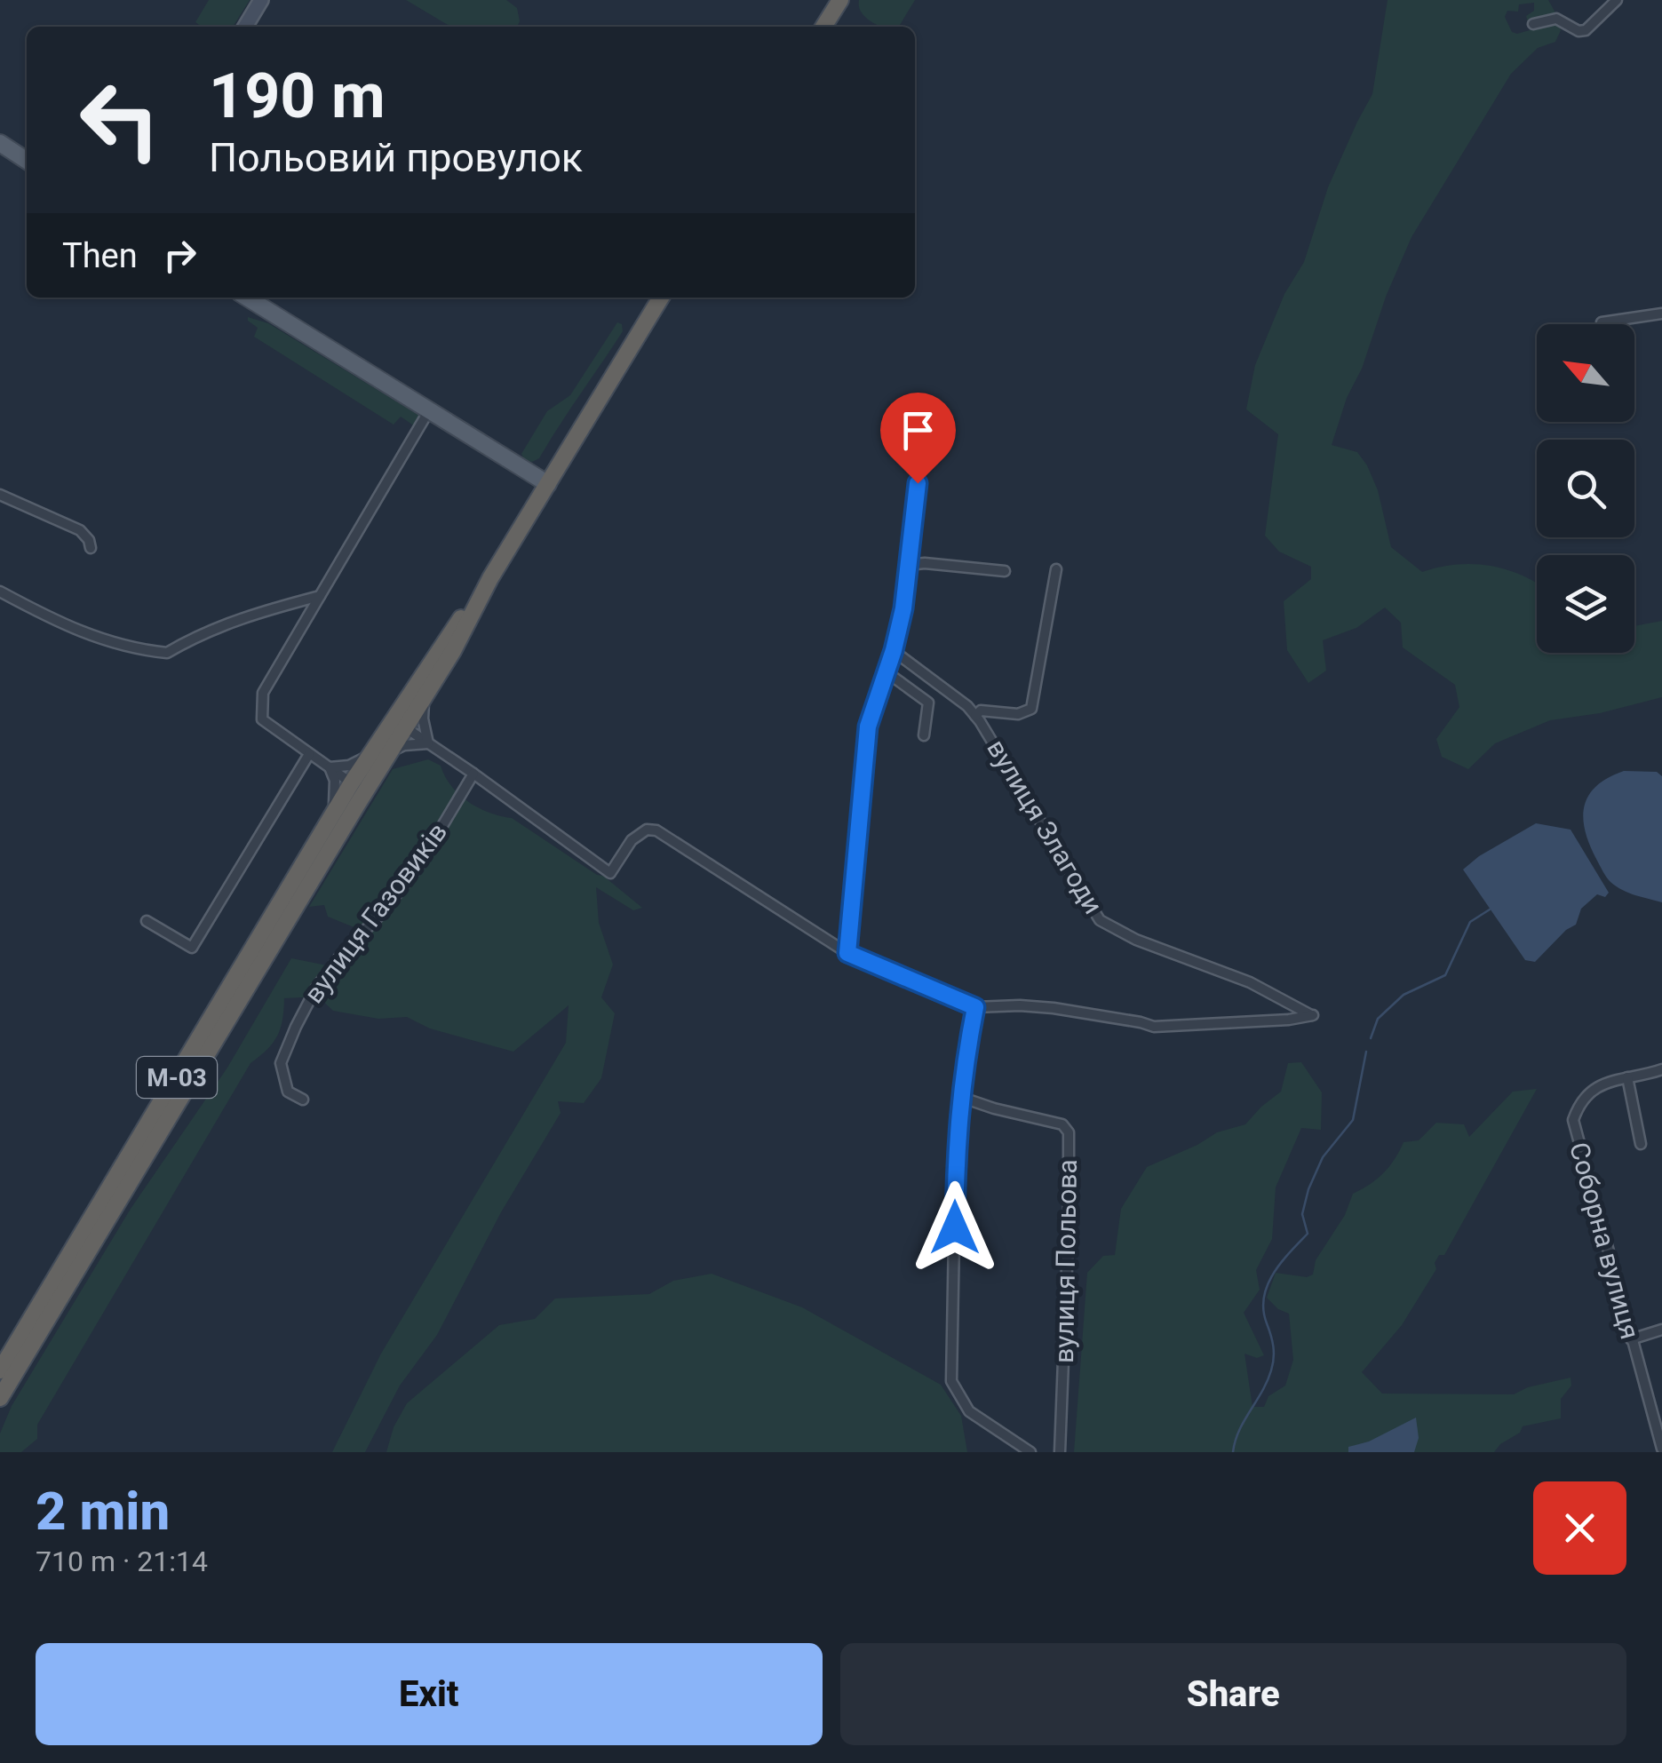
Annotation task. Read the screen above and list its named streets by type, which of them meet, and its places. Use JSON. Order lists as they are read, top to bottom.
{
  "streets": {
    "highway": ["М-03"],
    "street": [
      "вулиця Злагоди",
      "вулиця Газовиків",
      "Соборна вулиця",
      "вулиця Польова"
    ]
  },
  "north": "top left",
  "page": {
    "turn": ["190 m", "Польовий провулок"],
    "then": "Then",
    "heading": ["2 min", "710 m · 21:14"],
    "buttons": ["Exit", "Share"]
  }
}
